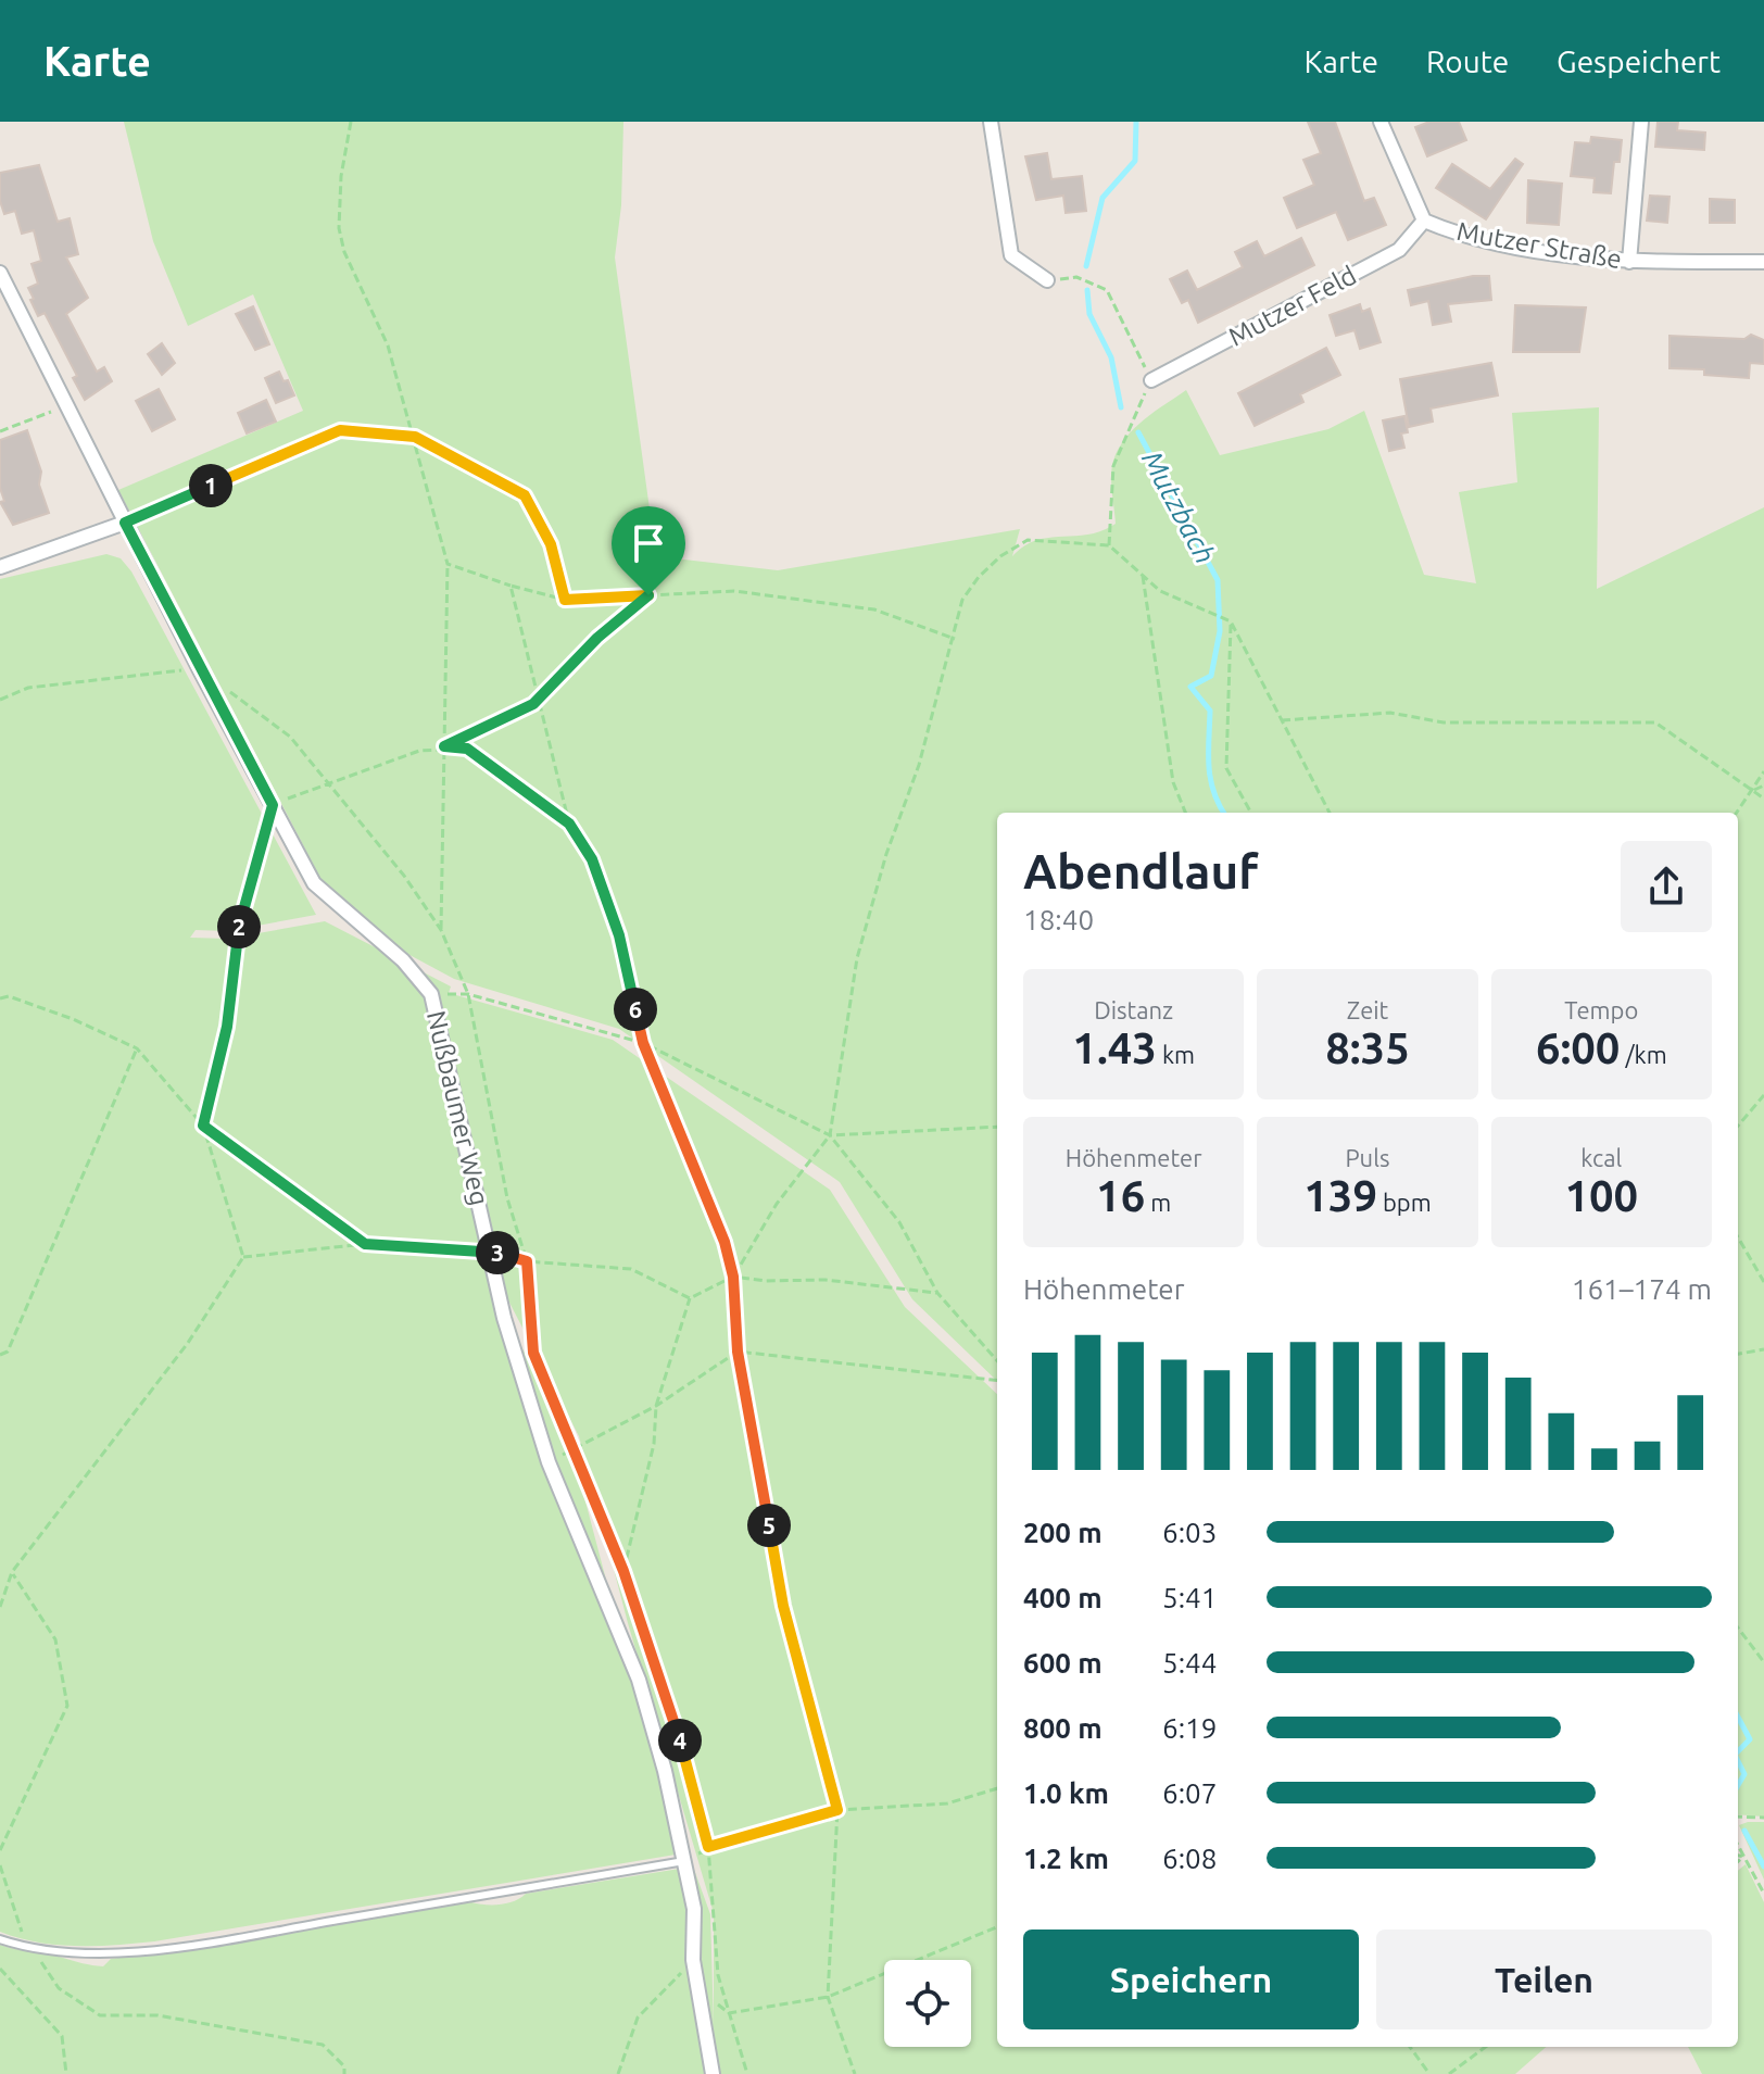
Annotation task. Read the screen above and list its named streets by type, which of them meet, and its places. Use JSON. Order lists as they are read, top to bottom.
{
  "streets": {
    "street": ["Mutzer Straße", "Mutzer Feld", "Nußbaumer Weg"]
  },
  "crossings": [
    ["Mutzer Straße", "Mutzer Feld"]
  ],
  "water": ["Mutzbach"],
  "page": {
    "header": "Karte",
    "nav": ["Karte", "Route", "Gespeichert"],
    "pins": [
      "1",
      "2",
      "6",
      "3",
      "5",
      "4"
    ],
    "heading": ["Abendlauf", "18:40"],
    "stats": [
      ["Distanz", "1.43 km"],
      ["Zeit", "8:35"],
      ["Tempo", "6:00 /km"],
      ["Höhenmeter", "16 m"],
      ["Puls", "139 bpm"],
      ["kcal", "100"]
    ],
    "chart": ["Höhenmeter", "161–174 m"],
    "list": [
      {
        "name": "200 m",
        "note": "6:03"
      },
      {
        "name": "400 m",
        "note": "5:41"
      },
      {
        "name": "600 m",
        "note": "5:44"
      },
      {
        "name": "800 m",
        "note": "6:19"
      },
      {
        "name": "1.0 km",
        "note": "6:07"
      },
      {
        "name": "1.2 km",
        "note": "6:08"
      }
    ],
    "buttons": ["Speichern", "Teilen"]
  }
}
